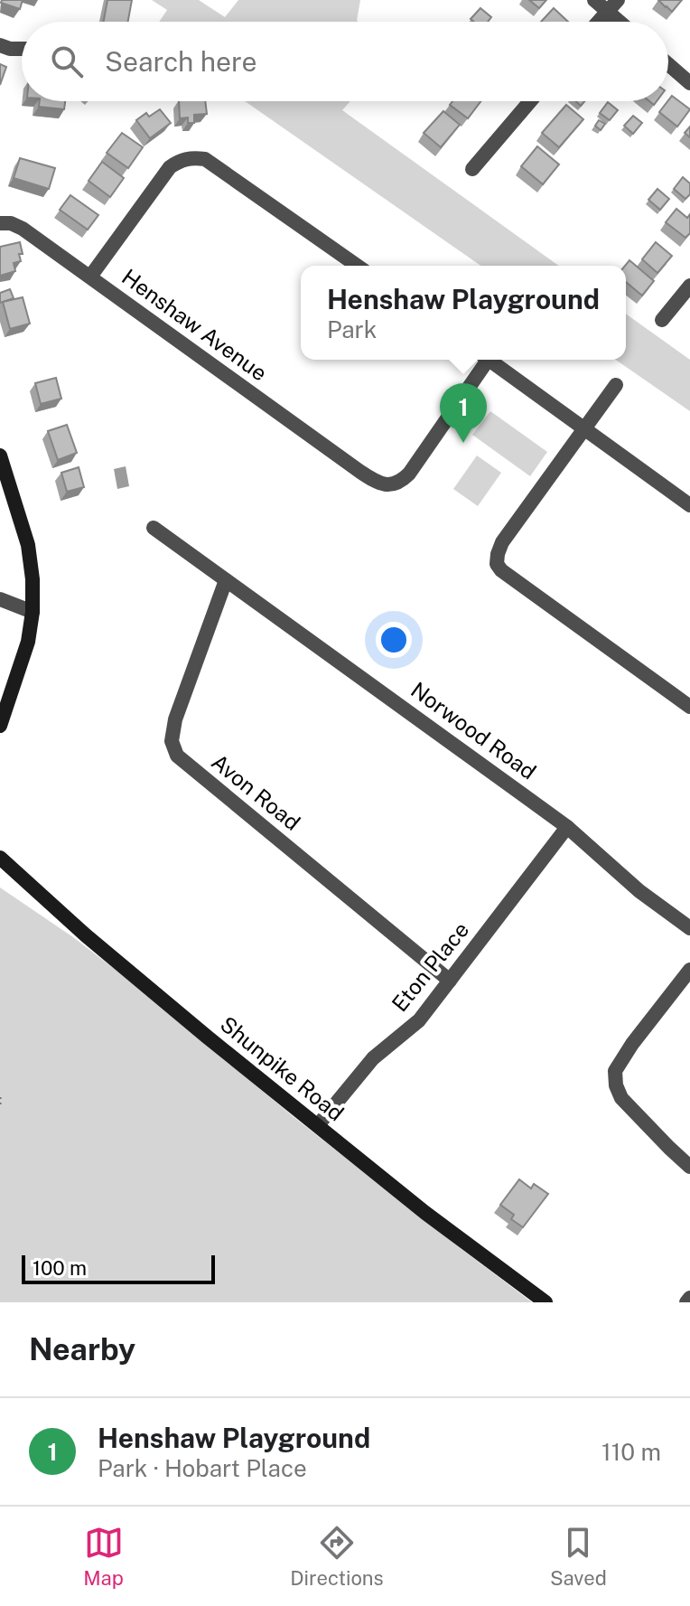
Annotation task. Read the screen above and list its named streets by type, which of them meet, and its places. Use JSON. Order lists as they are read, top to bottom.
{
  "streets": {
    "street": [
      "Henshaw Avenue",
      "Norwood Road",
      "Avon Road",
      "Eton Place",
      "Shunpike Road"
    ]
  },
  "crossings": [
    ["Norwood Road", "Avon Road"],
    ["Norwood Road", "Eton Place"],
    ["Avon Road", "Eton Place"],
    ["Eton Place", "Shunpike Road"]
  ],
  "scale_bar": "100 m",
  "page": {
    "search": "Search here",
    "popup": ["Henshaw Playground", "Park"],
    "pins": "1",
    "scale": "100 m",
    "heading": "Nearby",
    "list": [
      {
        "mark": "1",
        "name": "Henshaw Playground",
        "note": "Park · Hobart Place",
        "value": "110 m"
      }
    ],
    "nav": ["Map", "Directions", "Saved"]
  }
}
